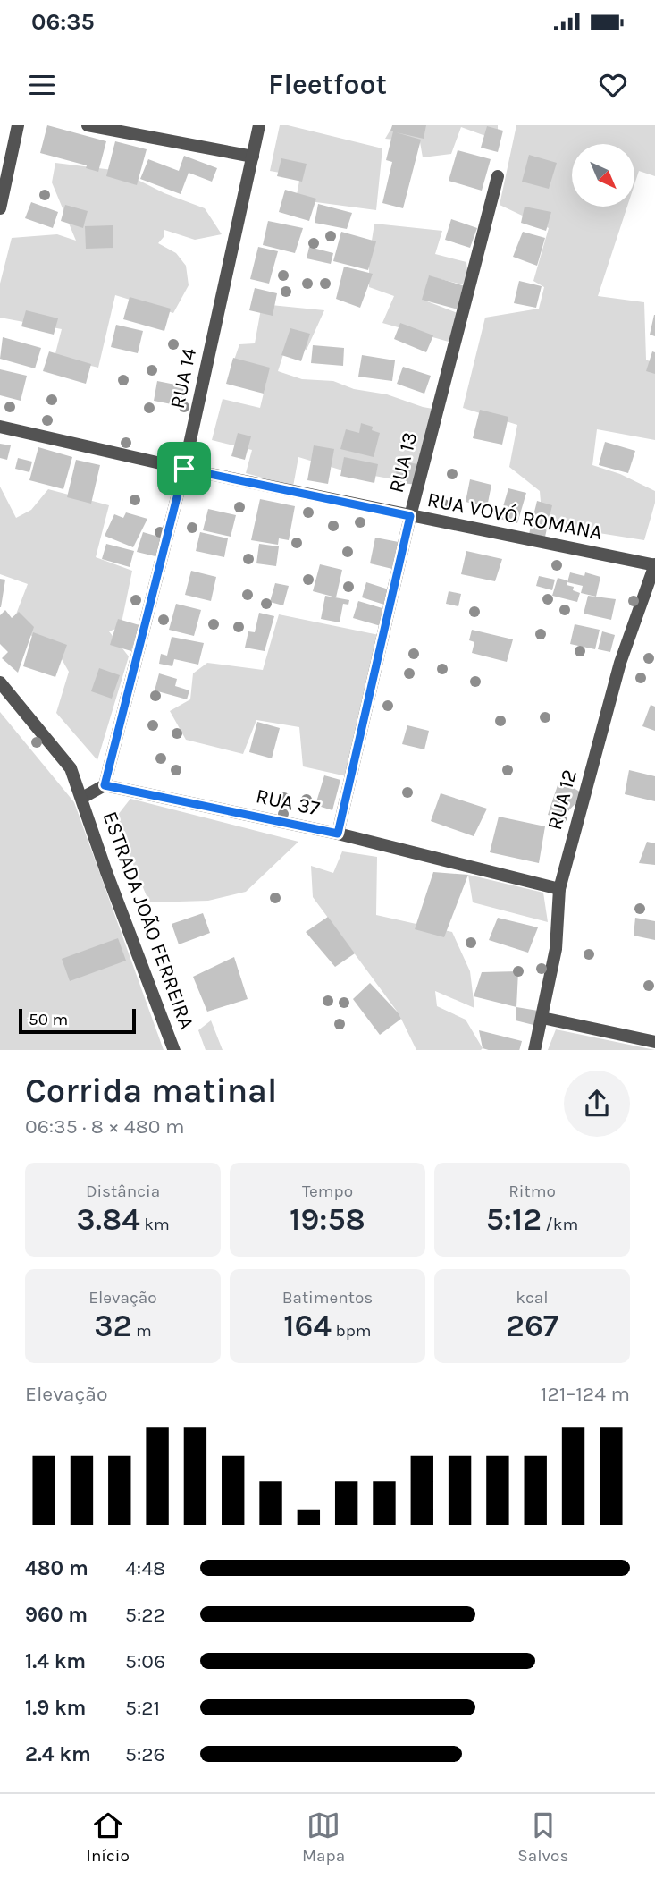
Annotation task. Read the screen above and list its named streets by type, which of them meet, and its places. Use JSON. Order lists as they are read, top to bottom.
{
  "streets": {
    "street": [
      "RUA 14",
      "RUA 13",
      "RUA VOVÓ ROMANA",
      "RUA 12",
      "RUA 37",
      "ESTRADA JOÃO FERREIRA"
    ]
  },
  "crossings": [
    ["RUA 14", "RUA VOVÓ ROMANA"],
    ["RUA 14", "RUA 37"],
    ["RUA 13", "RUA VOVÓ ROMANA"],
    ["RUA 13", "RUA 37"],
    ["RUA VOVÓ ROMANA", "RUA 12"],
    ["RUA 12", "RUA 37"]
  ],
  "scale_bar": "50 m",
  "north": "bottom right",
  "page": {
    "status": "06:35",
    "header": "Fleetfoot",
    "scale": "50 m",
    "heading": ["Corrida matinal", "06:35 · 8 × 480 m"],
    "stats": [
      ["Distância", "3.84 km"],
      ["Tempo", "19:58"],
      ["Ritmo", "5:12 /km"],
      ["Elevação", "32 m"],
      ["Batimentos", "164 bpm"],
      ["kcal", "267"]
    ],
    "chart": ["Elevação", "121–124 m"],
    "list": [
      {
        "name": "480 m",
        "note": "4:48"
      },
      {
        "name": "960 m",
        "note": "5:22"
      },
      {
        "name": "1.4 km",
        "note": "5:06"
      },
      {
        "name": "1.9 km",
        "note": "5:21"
      },
      {
        "name": "2.4 km",
        "note": "5:26"
      }
    ],
    "tabs": ["Início", "Mapa", "Salvos"]
  }
}
